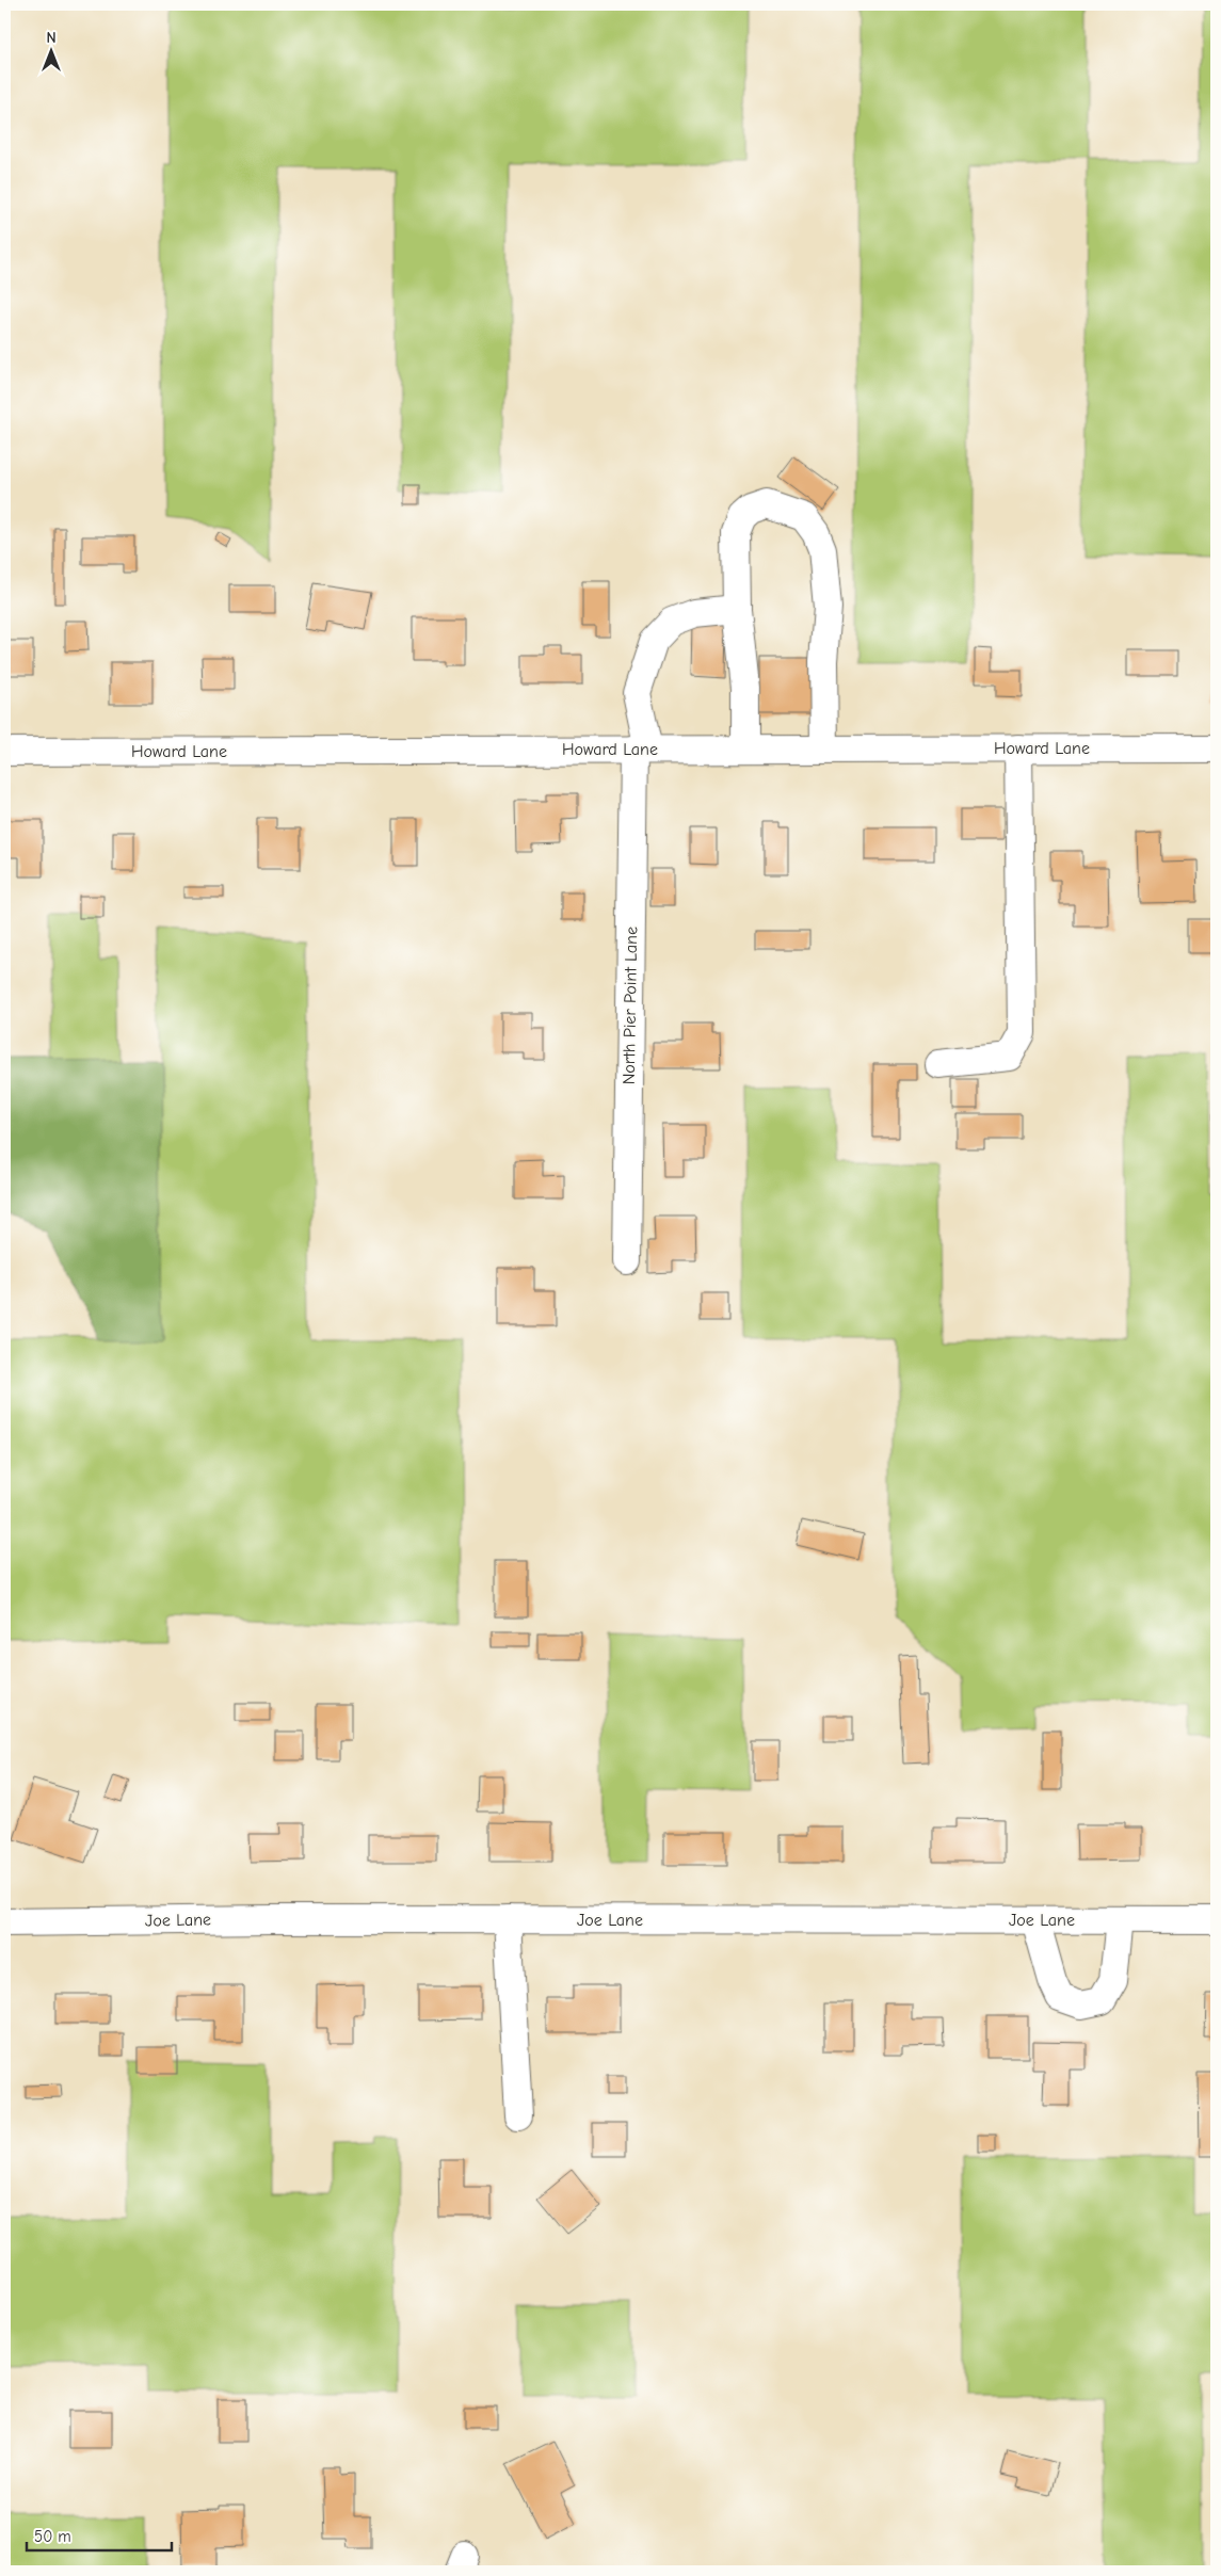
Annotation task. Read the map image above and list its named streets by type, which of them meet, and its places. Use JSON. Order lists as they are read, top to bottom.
{
  "streets": {
    "street": ["Howard Lane", "North Pier Point Lane", "Joe Lane"]
  },
  "crossings": [
    ["Howard Lane", "North Pier Point Lane"]
  ],
  "scale_bar": "50 m",
  "north": "top"
}
